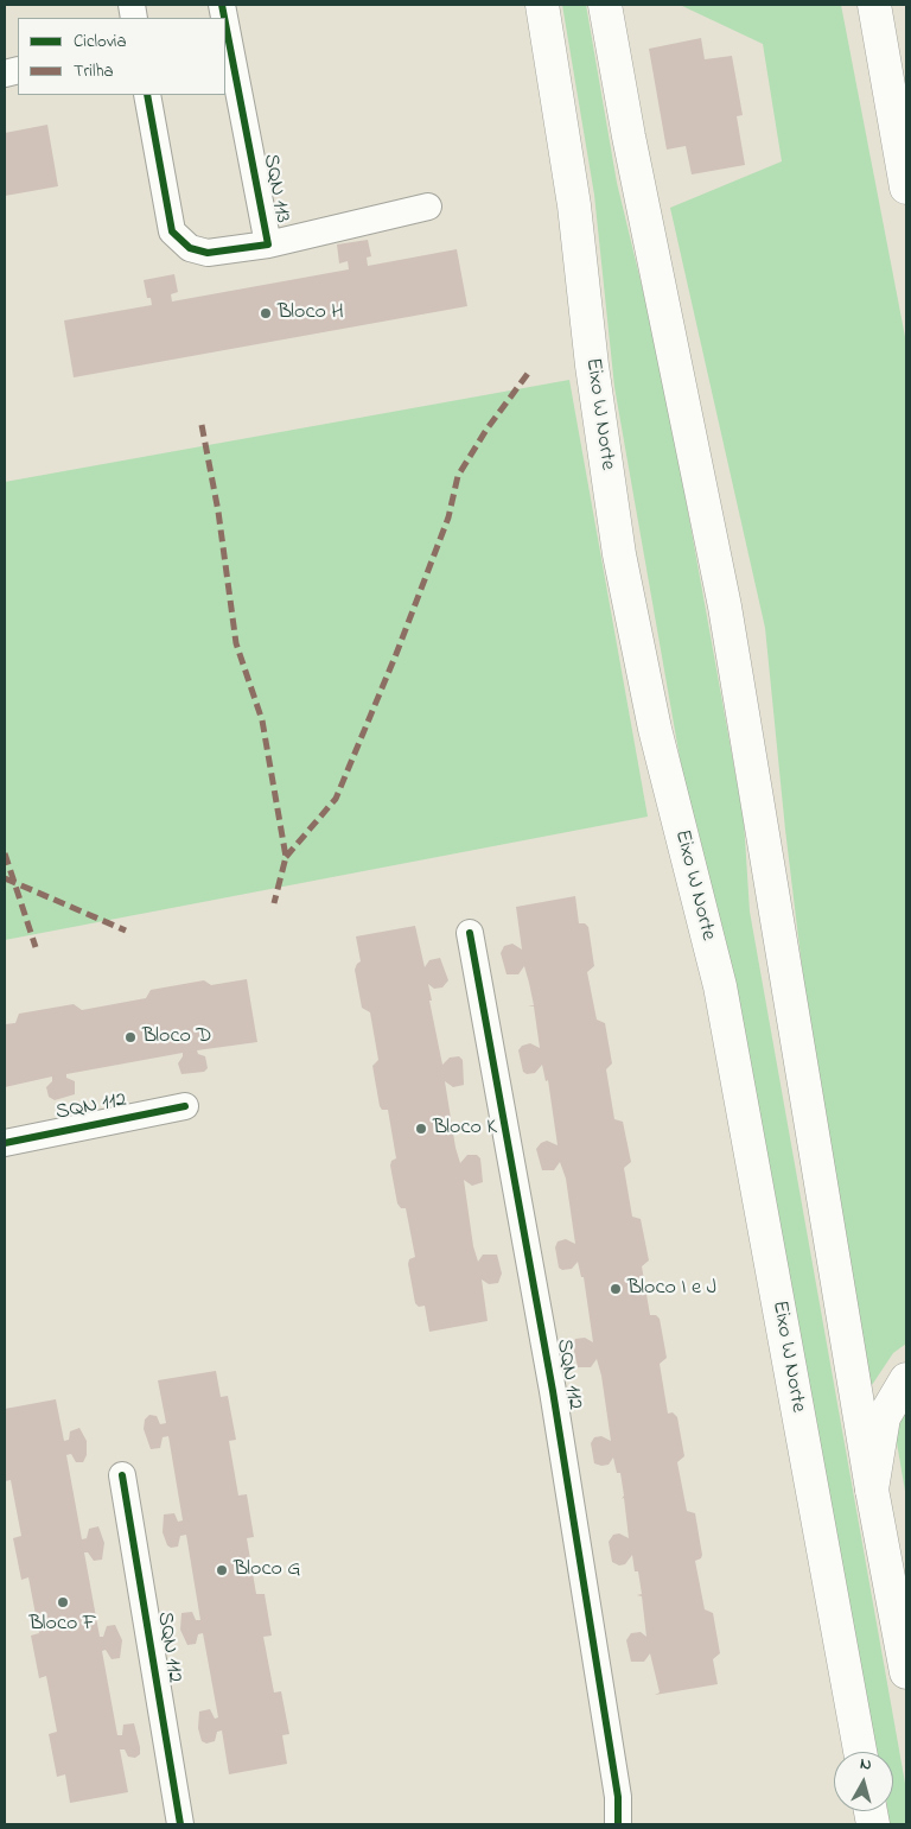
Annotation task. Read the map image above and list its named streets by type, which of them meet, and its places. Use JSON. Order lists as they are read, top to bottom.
{
  "streets": {
    "main road": ["Eixo W Norte"],
    "street": ["SQN 113", "SQN 112"]
  },
  "places": [
    "Bloco H",
    "Bloco D",
    "Bloco K",
    "Bloco I e J",
    "Bloco G",
    "Bloco F"
  ],
  "legend": ["Ciclovia", "Trilha"],
  "north": "top"
}
